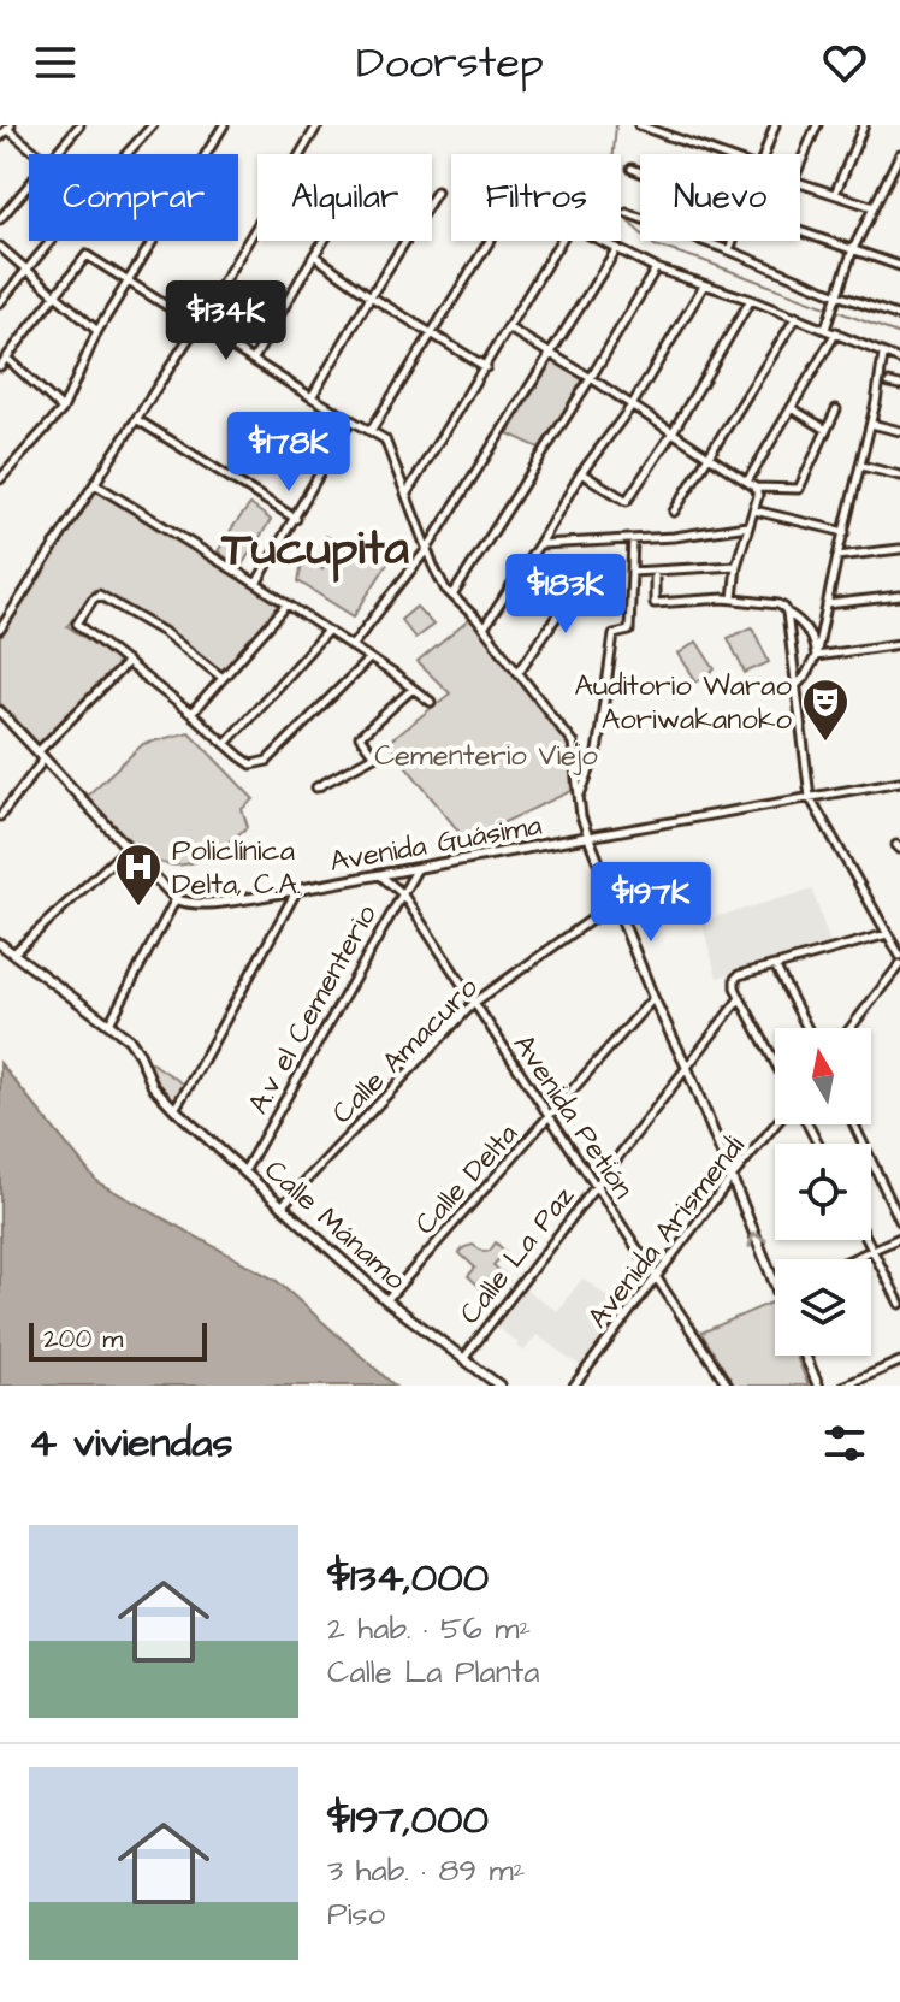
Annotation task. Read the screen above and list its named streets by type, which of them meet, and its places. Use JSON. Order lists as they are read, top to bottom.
{
  "streets": {
    "main road": ["Avenida Guásima", "Calle Mánamo"],
    "street": [
      "A.v el Cementerio",
      "Calle Amacuro",
      "Avenida Petión",
      "Calle Delta",
      "Avenida Arismendi",
      "Calle La Paz"
    ]
  },
  "crossings": [
    ["Avenida Guásima", "A.v el Cementerio"],
    ["Avenida Guásima", "Avenida Petión"],
    ["A.v el Cementerio", "Avenida Petión"],
    ["A.v el Cementerio", "Calle Mánamo"],
    ["Calle Amacuro", "Avenida Petión"],
    ["Calle Amacuro", "Calle Mánamo"],
    ["Avenida Petión", "Calle Delta"],
    ["Avenida Petión", "Avenida Arismendi"],
    ["Avenida Petión", "Calle La Paz"],
    ["Calle Delta", "Calle Mánamo"],
    ["Calle Mánamo", "Calle La Paz"]
  ],
  "districts": ["Tucupita"],
  "parks": ["Cementerio Viejo"],
  "places": {
    "theatre": ["Auditorio Warao Aoriwakanoko"],
    "hospital": ["Policlínica Delta, C.A."]
  },
  "scale_bar": "200 m",
  "north": "top",
  "page": {
    "header": "Doorstep",
    "chip": [
      "Comprar",
      "Alquilar",
      "Filtros",
      "Nuevo"
    ],
    "price": [
      "$134K",
      "$178K",
      "$183K",
      "$197K"
    ],
    "scale": "200 m",
    "heading": "4 viviendas",
    "list": [
      {
        "name": "$134,000",
        "note": "2 hab. · 56 m² · Calle La Planta"
      },
      {
        "name": "$197,000",
        "note": "3 hab. · 89 m² · Piso"
      }
    ]
  }
}
